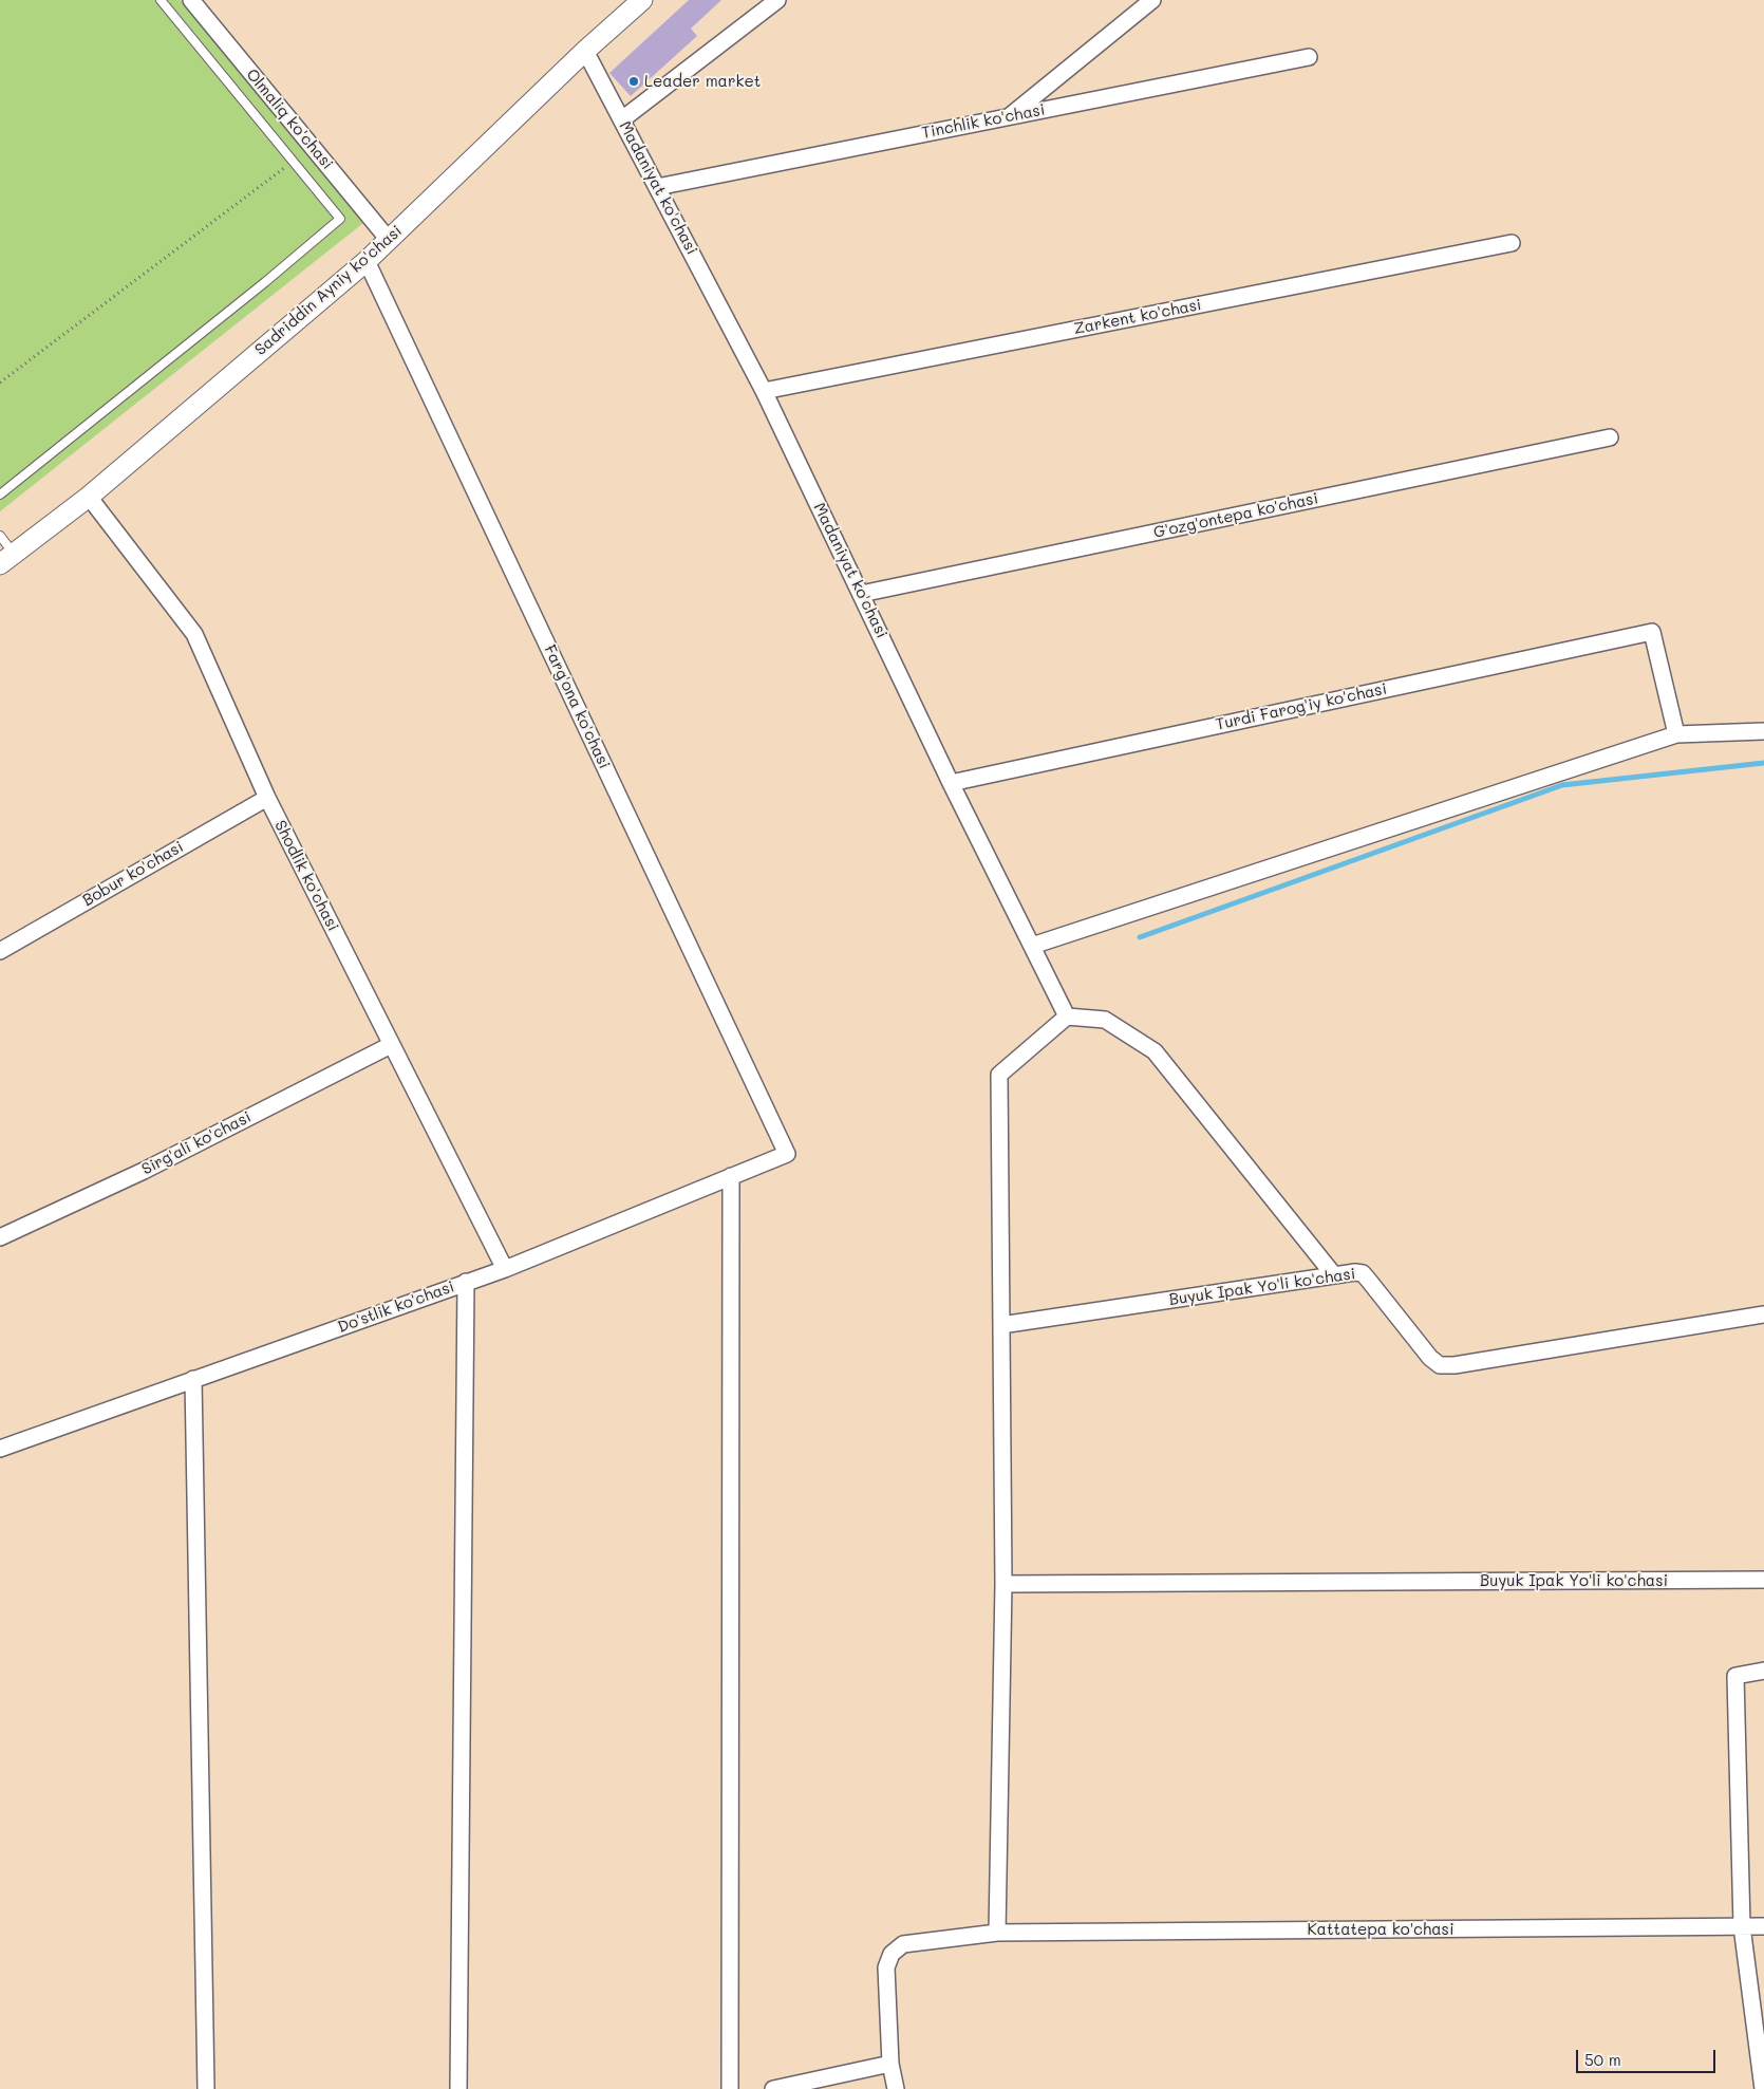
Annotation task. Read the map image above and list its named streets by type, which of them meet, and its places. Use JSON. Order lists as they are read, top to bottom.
{
  "streets": {
    "street": [
      "Olmaliq ko'chasi",
      "Tinchlik ko'chasi",
      "Madaniyat ko'chasi",
      "Sadriddin Ayniy ko'chasi",
      "Zarkent ko'chasi",
      "G'ozg'ontepa ko'chasi",
      "Farg'ona ko'chasi",
      "Turdi Farog'iy ko'chasi",
      "Bobur ko'chasi",
      "Shodlik ko'chasi",
      "Sirg'ali ko'chasi",
      "Buyuk Ipak Yo'li ko'chasi",
      "Do'stlik ko'chasi",
      "Kattatepa ko'chasi"
    ]
  },
  "crossings": [
    ["Olmaliq ko'chasi", "Sadriddin Ayniy ko'chasi"],
    ["Tinchlik ko'chasi", "Madaniyat ko'chasi"],
    ["Madaniyat ko'chasi", "Sadriddin Ayniy ko'chasi"],
    ["Madaniyat ko'chasi", "Zarkent ko'chasi"],
    ["Madaniyat ko'chasi", "G'ozg'ontepa ko'chasi"],
    ["Madaniyat ko'chasi", "Turdi Farog'iy ko'chasi"],
    ["Sadriddin Ayniy ko'chasi", "Farg'ona ko'chasi"],
    ["Sadriddin Ayniy ko'chasi", "Shodlik ko'chasi"],
    ["Farg'ona ko'chasi", "Do'stlik ko'chasi"],
    ["Bobur ko'chasi", "Shodlik ko'chasi"],
    ["Shodlik ko'chasi", "Sirg'ali ko'chasi"],
    ["Shodlik ko'chasi", "Do'stlik ko'chasi"]
  ],
  "places": ["Leader market"],
  "scale_bar": "50 m"
}
